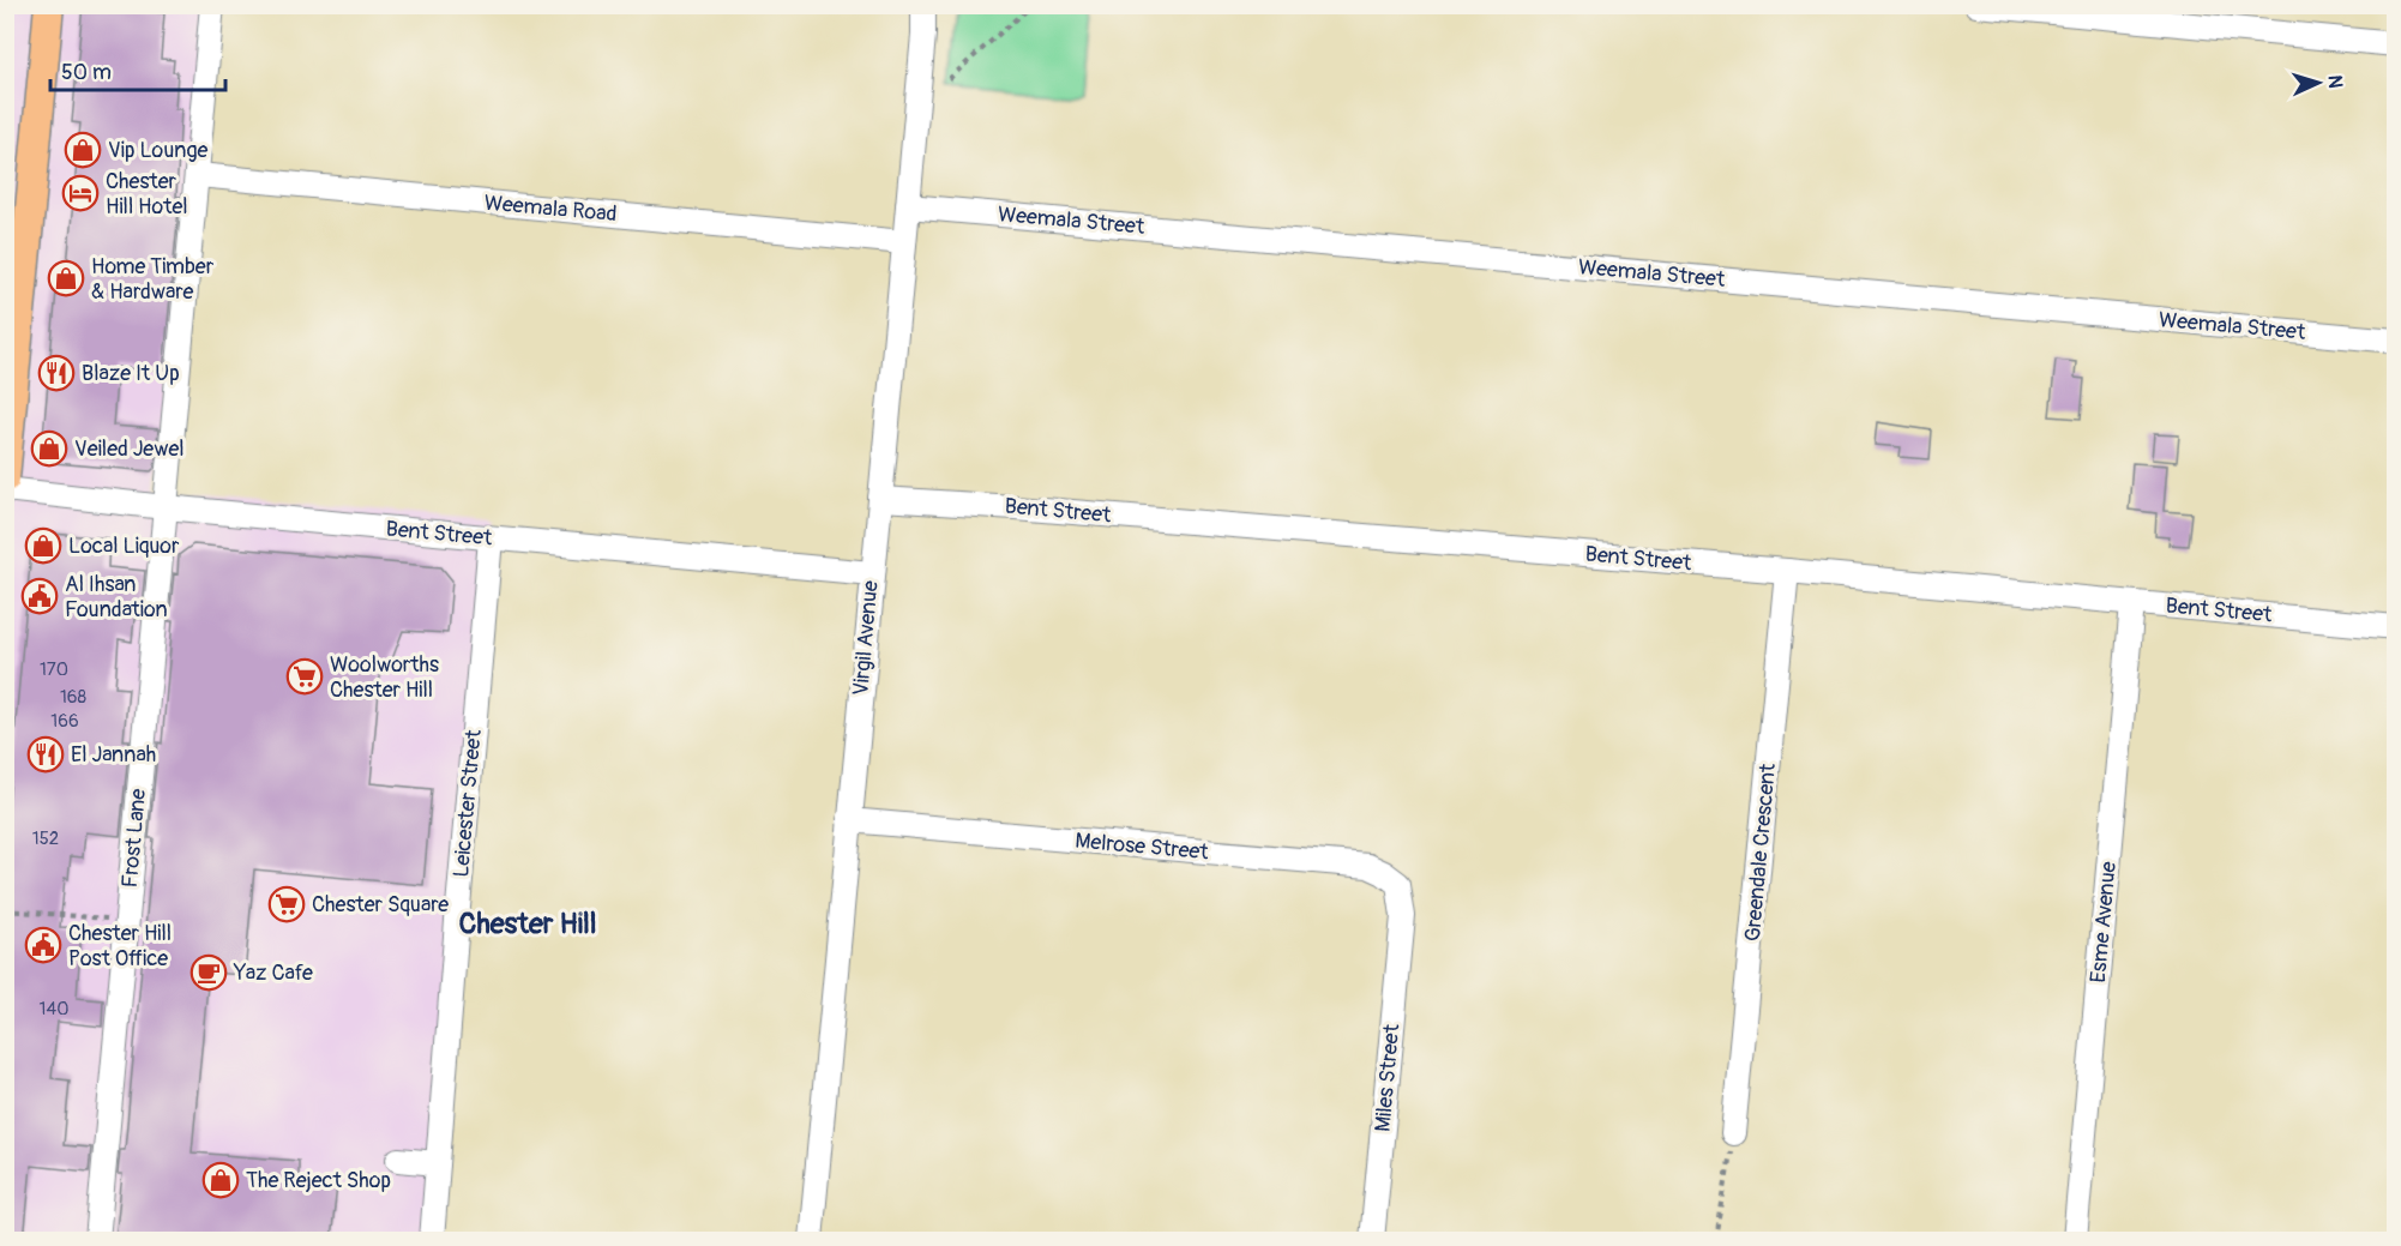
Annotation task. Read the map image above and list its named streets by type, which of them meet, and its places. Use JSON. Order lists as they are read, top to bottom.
{
  "streets": {
    "street": [
      "Weemala Road",
      "Weemala Street",
      "Bent Street",
      "Virgil Avenue",
      "Leicester Street",
      "Frost Lane",
      "Melrose Street",
      "Greendale Crescent",
      "Esme Avenue",
      "Miles Street"
    ]
  },
  "crossings": [
    ["Weemala Road", "Virgil Avenue"],
    ["Weemala Road", "Frost Lane"],
    ["Weemala Street", "Virgil Avenue"],
    ["Bent Street", "Virgil Avenue"],
    ["Bent Street", "Leicester Street"],
    ["Bent Street", "Frost Lane"],
    ["Bent Street", "Greendale Crescent"],
    ["Bent Street", "Esme Avenue"],
    ["Virgil Avenue", "Melrose Street"],
    ["Melrose Street", "Miles Street"]
  ],
  "districts": ["Chester Hill"],
  "places": {
    "shop": [
      "Vip Lounge",
      "Home Timber & Hardware",
      "Veiled Jewel",
      "Local Liquor",
      "The Reject Shop"
    ],
    "hotel": ["Chester Hill Hotel"],
    "restaurant": ["Blaze It Up", "El Jannah"],
    "public building": ["Al Ihsan Foundation", "Chester Hill Post Office"],
    "supermarket": ["Woolworths Chester Hill", "Chester Square"],
    "cafe": ["Yaz Cafe"]
  },
  "house_numbers": [
    "170",
    "168",
    "166",
    "152",
    "140"
  ],
  "scale_bar": "50 m",
  "north": "right"
}
